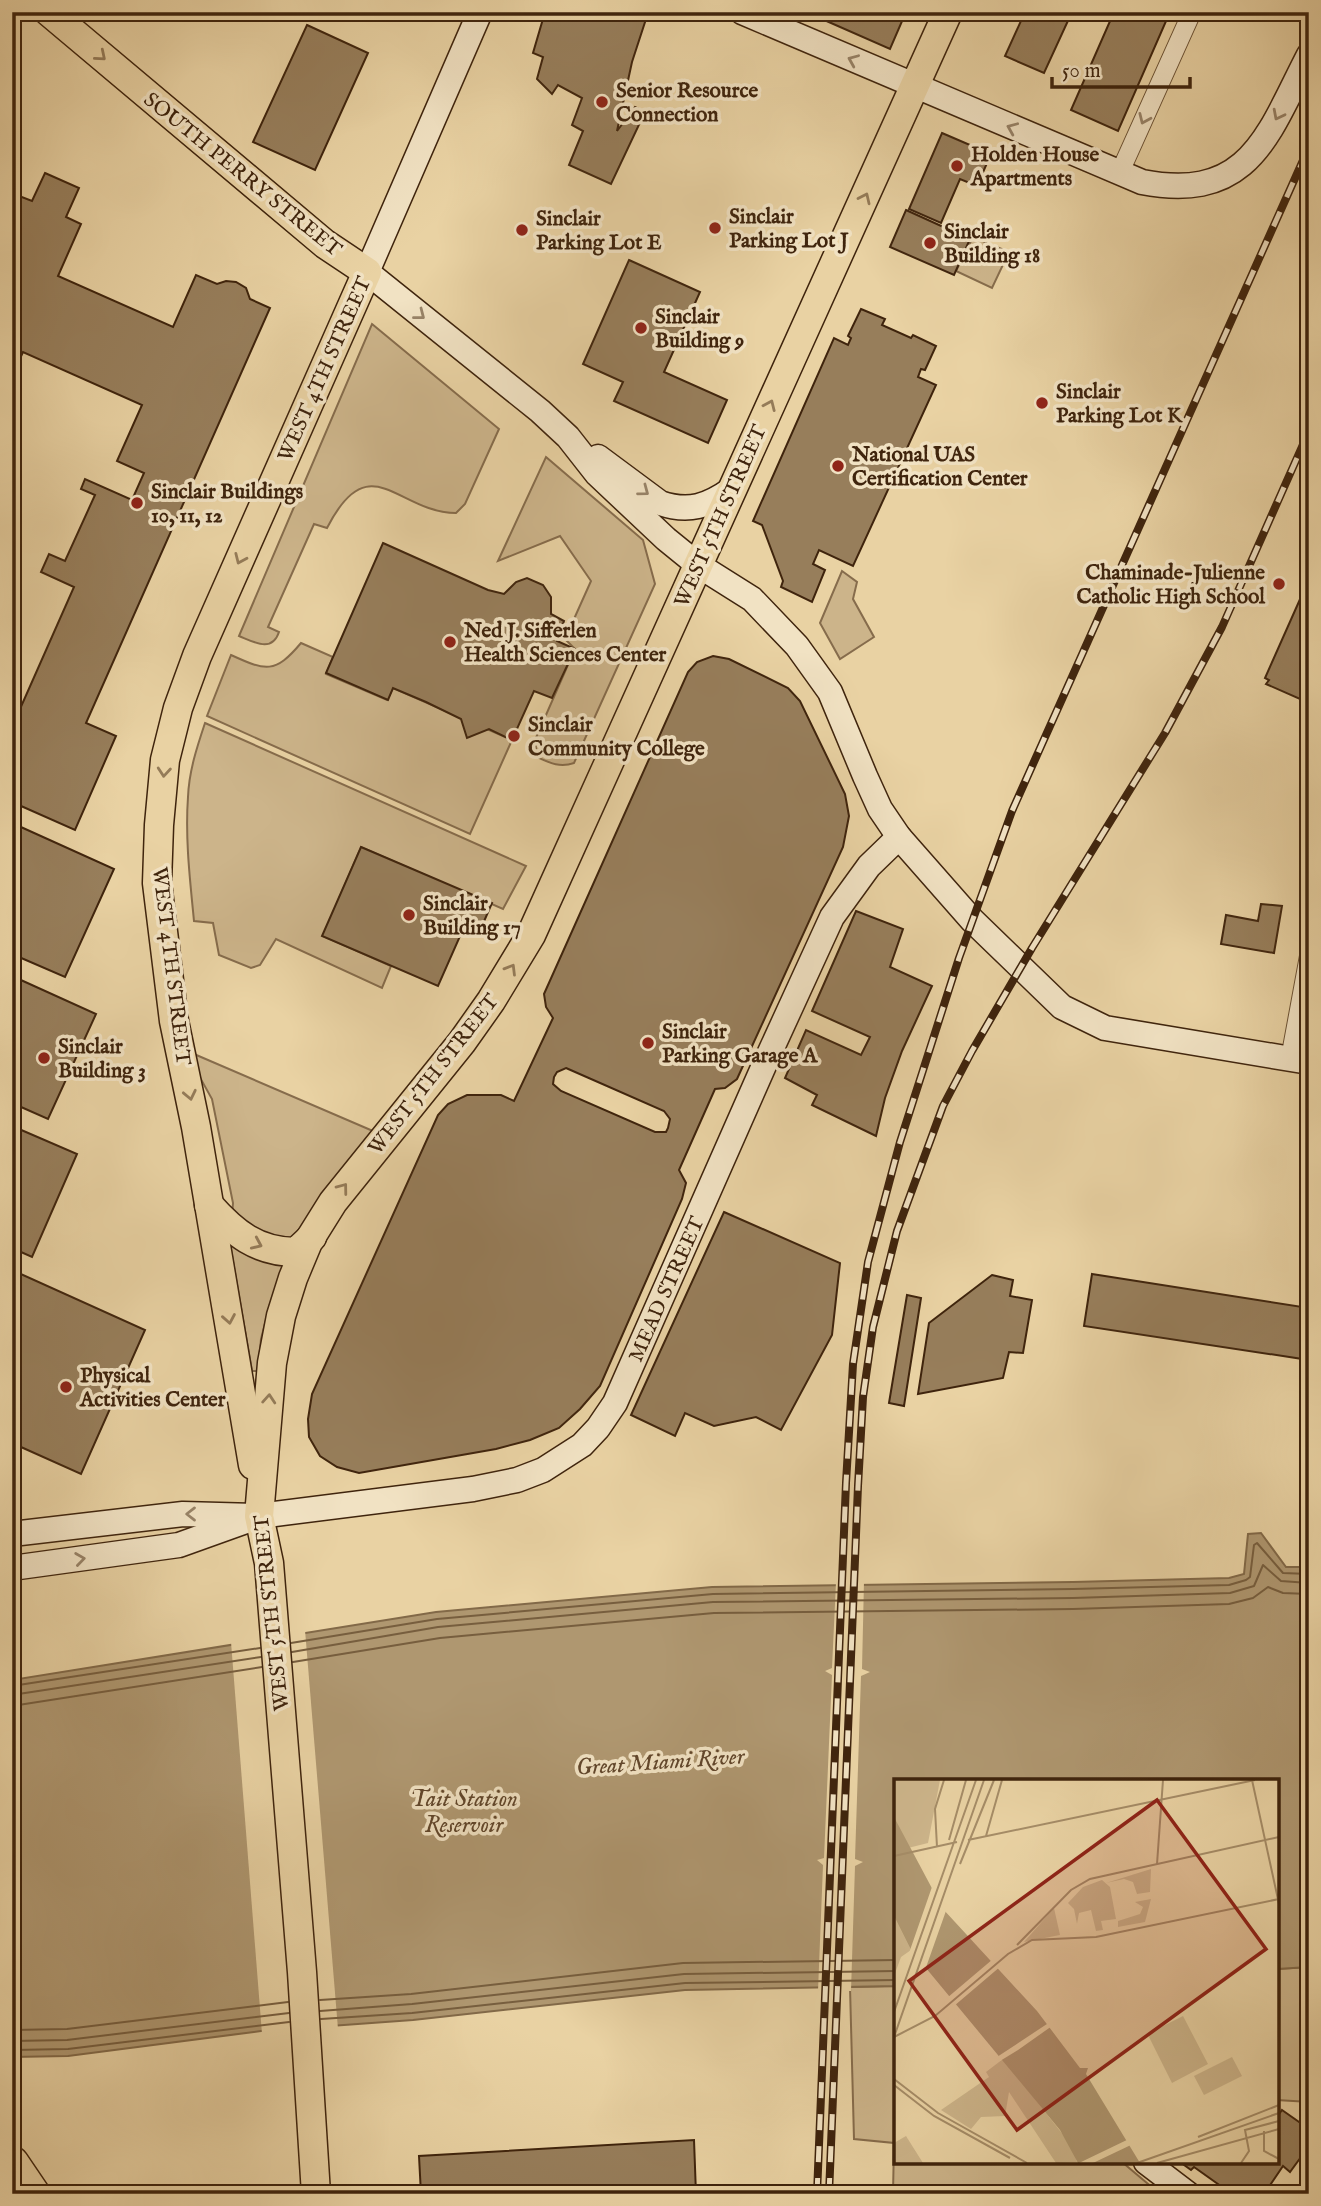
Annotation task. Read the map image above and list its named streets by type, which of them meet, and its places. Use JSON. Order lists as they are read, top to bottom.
{
  "streets": {
    "main road": ["SOUTH PERRY STREET", "WEST 4TH STREET", "WEST 5TH STREET"],
    "street": ["MEAD STREET"]
  },
  "crossings": [
    ["SOUTH PERRY STREET", "WEST 4TH STREET"],
    ["SOUTH PERRY STREET", "WEST 5TH STREET"],
    ["SOUTH PERRY STREET", "MEAD STREET"],
    ["WEST 4TH STREET", "WEST 5TH STREET"],
    ["WEST 4TH STREET", "MEAD STREET"],
    ["WEST 5TH STREET", "MEAD STREET"]
  ],
  "one_way": ["SOUTH PERRY STREET", "WEST 4TH STREET", "WEST 5TH STREET"],
  "water": ["Great Miami River", "Tait Station Reservoir"],
  "places": [
    "Senior Resource Connection",
    "Holden House Apartments",
    "Sinclair Parking Lot J",
    "Sinclair Parking Lot E",
    "Sinclair Building 18",
    "Sinclair Building 9",
    "Sinclair Parking Lot K",
    "National UAS Certification Center",
    "Sinclair Buildings 10, 11, 12",
    "Chaminade-Julienne Catholic High School",
    "Ned J. Sifferlen Health Sciences Center",
    "Sinclair Community College",
    "Sinclair Building 17",
    "Sinclair Parking Garage A",
    "Sinclair Building 3",
    "Physical Activities Center"
  ],
  "scale_bar": "50 m"
}
